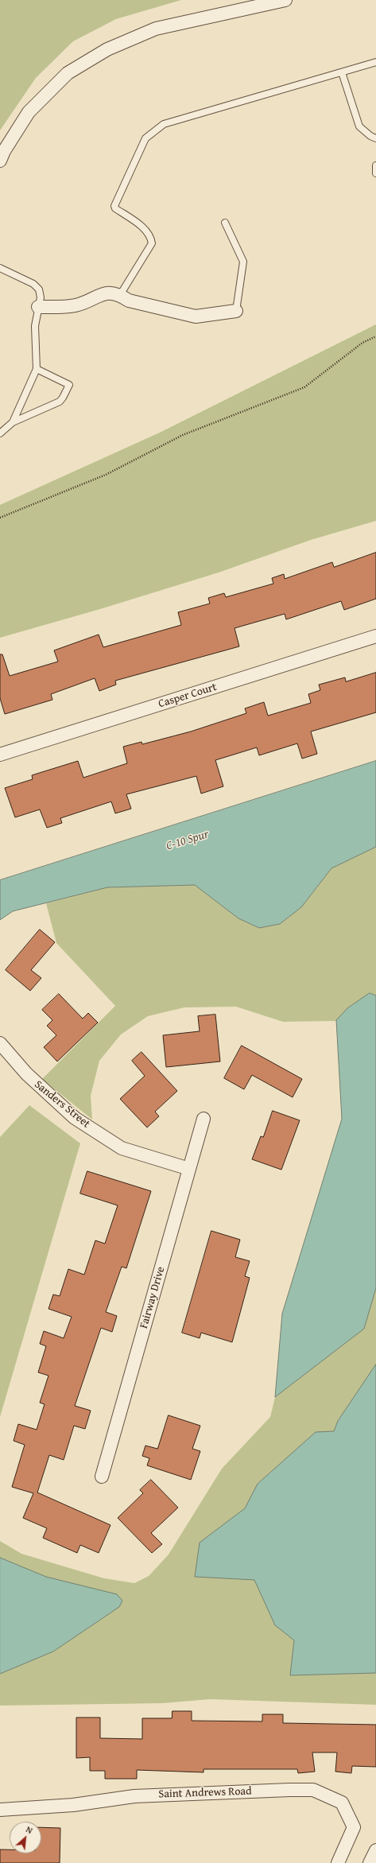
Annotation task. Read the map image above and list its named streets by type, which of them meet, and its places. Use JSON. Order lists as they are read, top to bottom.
{
  "streets": {
    "street": [
      "Casper Court",
      "Sanders Street",
      "Fairway Drive",
      "Saint Andrews Road"
    ]
  },
  "crossings": [
    ["Sanders Street", "Fairway Drive"]
  ],
  "water": ["C-10 Spur"],
  "north": "top right"
}
